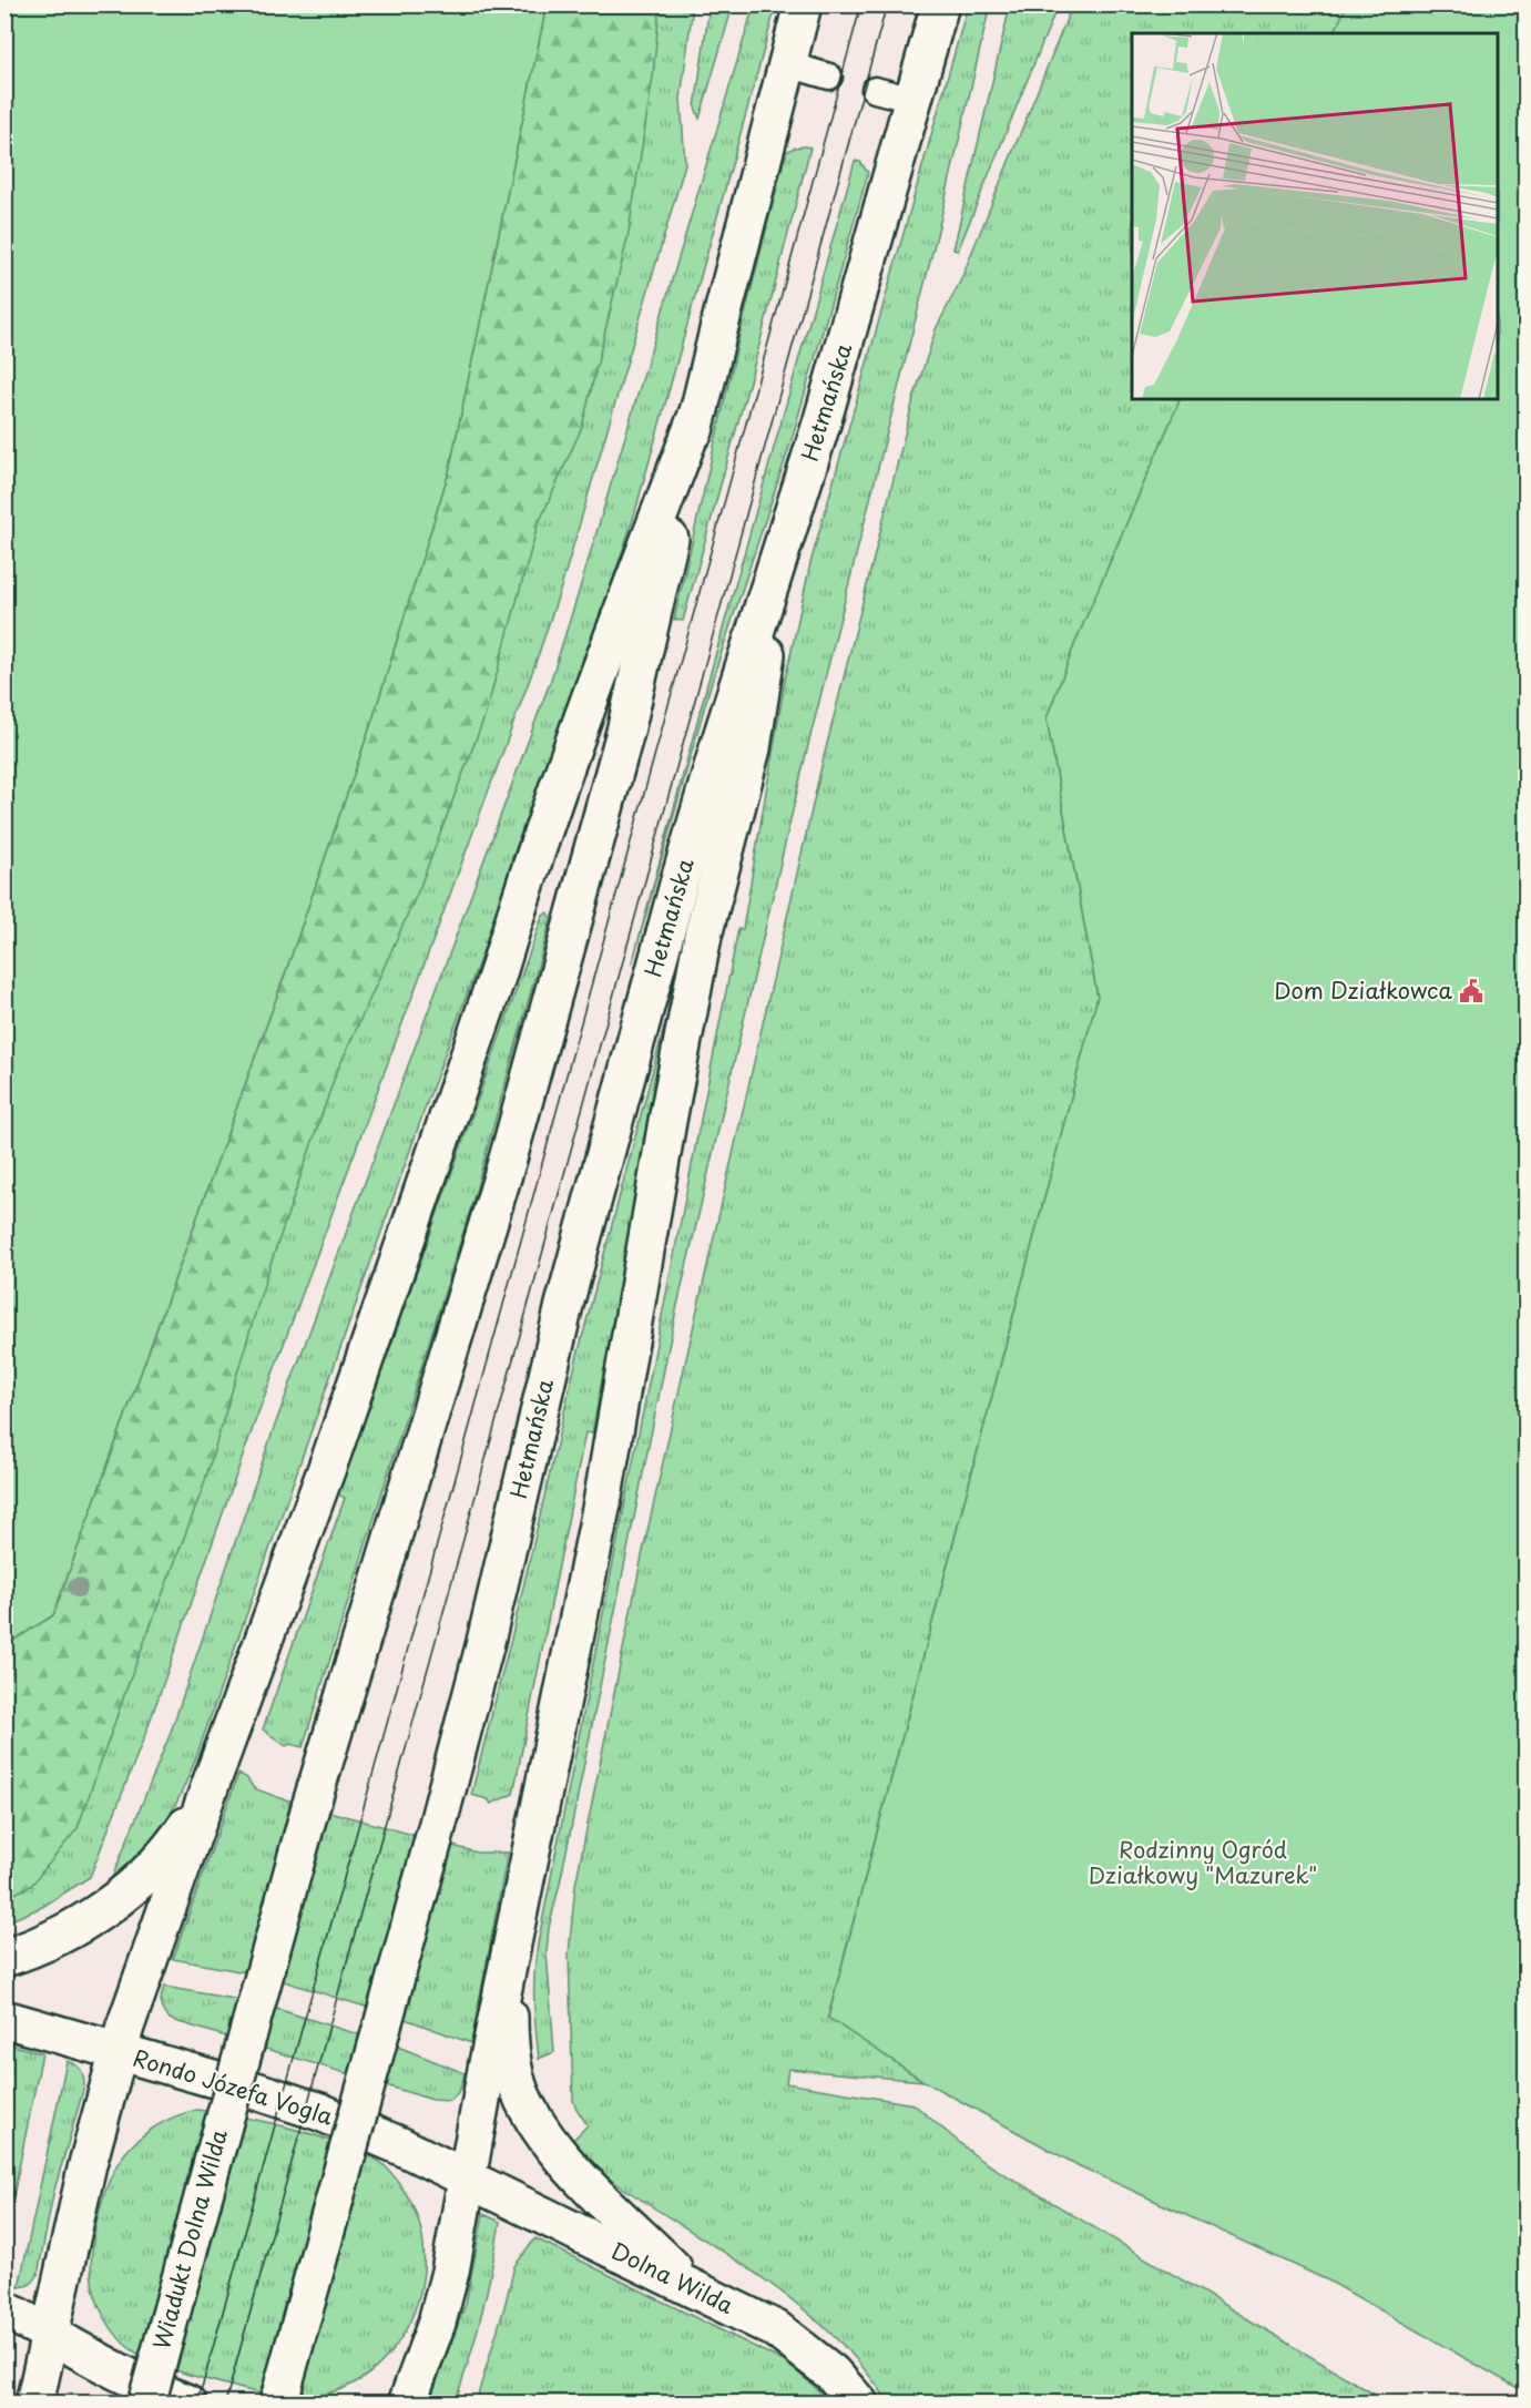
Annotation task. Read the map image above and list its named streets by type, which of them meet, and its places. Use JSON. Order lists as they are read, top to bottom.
{
  "streets": {
    "main road": [
      "Hetmańska",
      "Rondo Józefa Vogla",
      "Wiadukt Dolna Wilda",
      "Dolna Wilda"
    ]
  },
  "crossings": [
    ["Rondo Józefa Vogla", "Dolna Wilda"]
  ],
  "parks": ["Rodzinny Ogród Działkowy \"Mazurek\""],
  "places": {
    "public building": ["Dom Działkowca"]
  }
}
